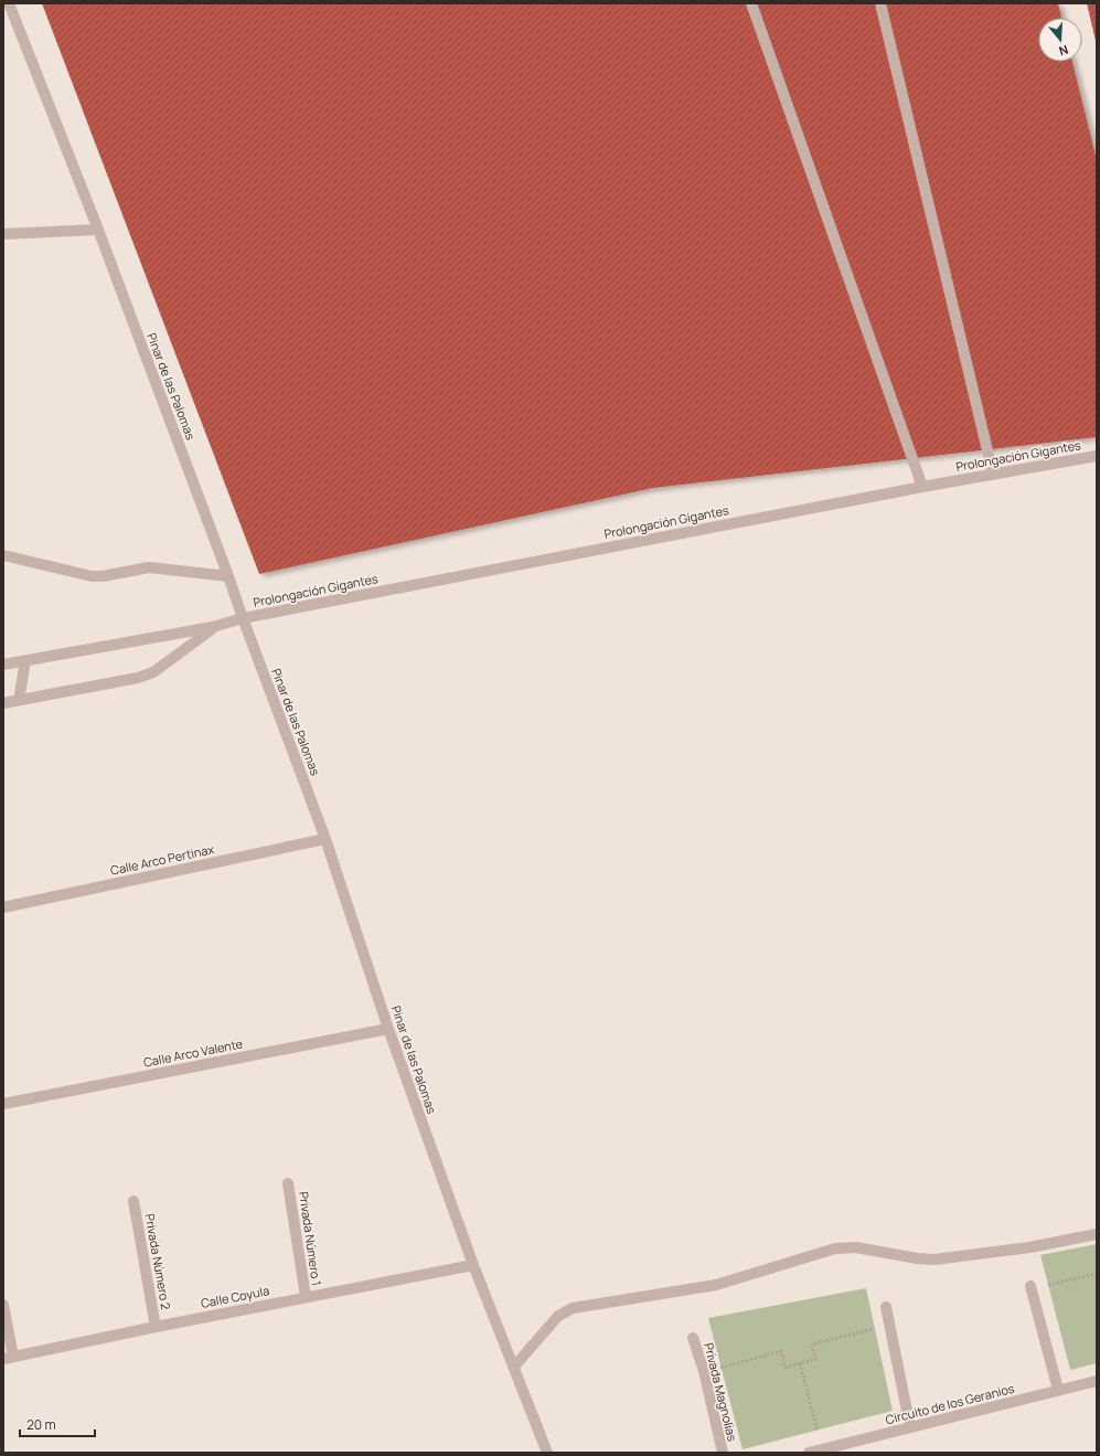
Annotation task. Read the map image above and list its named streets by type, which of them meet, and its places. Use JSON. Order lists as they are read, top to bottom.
{
  "streets": {
    "street": [
      "Pinar de las Palomas",
      "Prolongación Gigantes",
      "Calle Arco Pertinax",
      "Calle Arco Valente",
      "Privada Número 1",
      "Privada Número 2",
      "Calle Coyula",
      "Privada Magnolias",
      "Circuito de los Geranios"
    ]
  },
  "crossings": [
    ["Pinar de las Palomas", "Prolongación Gigantes"],
    ["Pinar de las Palomas", "Calle Arco Pertinax"],
    ["Pinar de las Palomas", "Calle Arco Valente"],
    ["Pinar de las Palomas", "Calle Coyula"],
    ["Privada Número 1", "Calle Coyula"],
    ["Privada Número 2", "Calle Coyula"]
  ],
  "scale_bar": "20 m",
  "north": "bottom"
}
